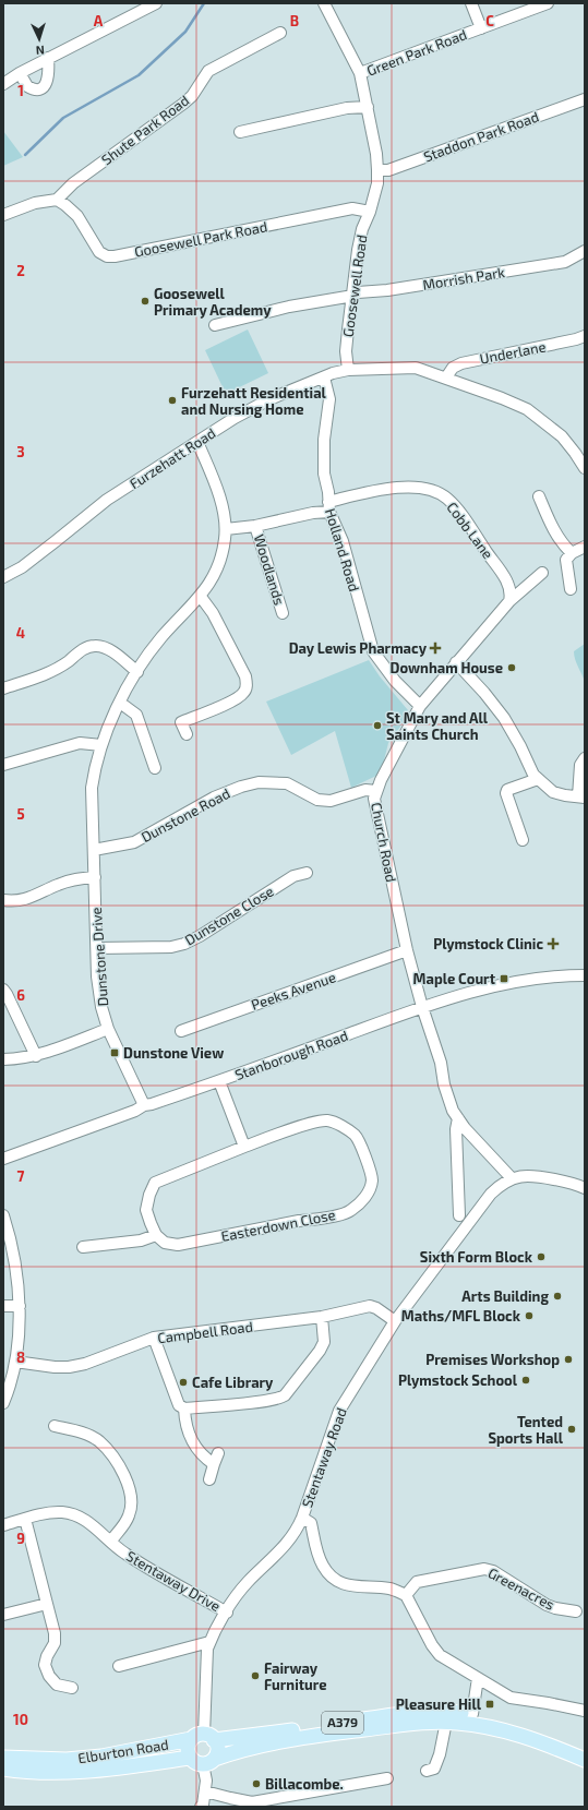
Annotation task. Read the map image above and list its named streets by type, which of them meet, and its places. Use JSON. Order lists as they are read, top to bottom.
{
  "streets": {
    "main road": ["A379", "Elburton Road"],
    "street": [
      "Green Park Road",
      "Shute Park Road",
      "Staddon Park Road",
      "Goosewell Park Road",
      "Morrish Park",
      "Goosewell Road",
      "Underlane",
      "Furzehatt Road",
      "Cobb Lane",
      "Holland Road",
      "Woodlands",
      "Dunstone Road",
      "Church Road",
      "Dunstone Close",
      "Dunstone Drive",
      "Peeks Avenue",
      "Stanborough Road",
      "Easterdown Close",
      "Campbell Road",
      "Stentaway Road",
      "Stentaway Drive",
      "Greenacres"
    ]
  },
  "crossings": [
    ["Green Park Road", "Goosewell Road"],
    ["Shute Park Road", "Goosewell Park Road"],
    ["Staddon Park Road", "Goosewell Road"],
    ["Goosewell Park Road", "Goosewell Road"],
    ["Morrish Park", "Goosewell Road"],
    ["Goosewell Road", "Furzehatt Road"],
    ["Underlane", "Furzehatt Road"],
    ["Furzehatt Road", "Holland Road"],
    ["Cobb Lane", "Holland Road"],
    ["Cobb Lane", "Woodlands"],
    ["Cobb Lane", "Church Road"],
    ["Cobb Lane", "Dunstone Drive"],
    ["Holland Road", "Church Road"],
    ["Dunstone Road", "Church Road"],
    ["Dunstone Road", "Dunstone Drive"],
    ["Church Road", "Peeks Avenue"],
    ["Church Road", "Stanborough Road"],
    ["Church Road", "Stentaway Road"],
    ["Dunstone Close", "Dunstone Drive"],
    ["Dunstone Drive", "Stanborough Road"],
    ["Campbell Road", "Stentaway Road"],
    ["Stentaway Road", "Stentaway Drive"],
    ["Stentaway Road", "A379"],
    ["Stentaway Road", "Elburton Road"],
    ["A379", "Elburton Road"]
  ],
  "places": {
    "other": [
      "Goosewell Primary Academy",
      "Furzehatt Residential and Nursing Home",
      "Downham House",
      "St Mary and All Saints Church",
      "Sixth Form Block",
      "Arts Building",
      "Maths/MFL Block",
      "Premises Workshop",
      "Plymstock School",
      "Cafe Library",
      "Tented Sports Hall",
      "Fairway Furniture",
      "Billacombe."
    ],
    "health": ["Day Lewis Pharmacy", "Plymstock Clinic"],
    "transit": ["Maple Court", "Dunstone View", "Pleasure Hill"]
  },
  "north": "bottom",
  "grid": {
    "columns": ["A", "B", "C"],
    "rows": [
      "1",
      "2",
      "3",
      "4",
      "5",
      "6",
      "7",
      "8",
      "9",
      "10"
    ]
  }
}
